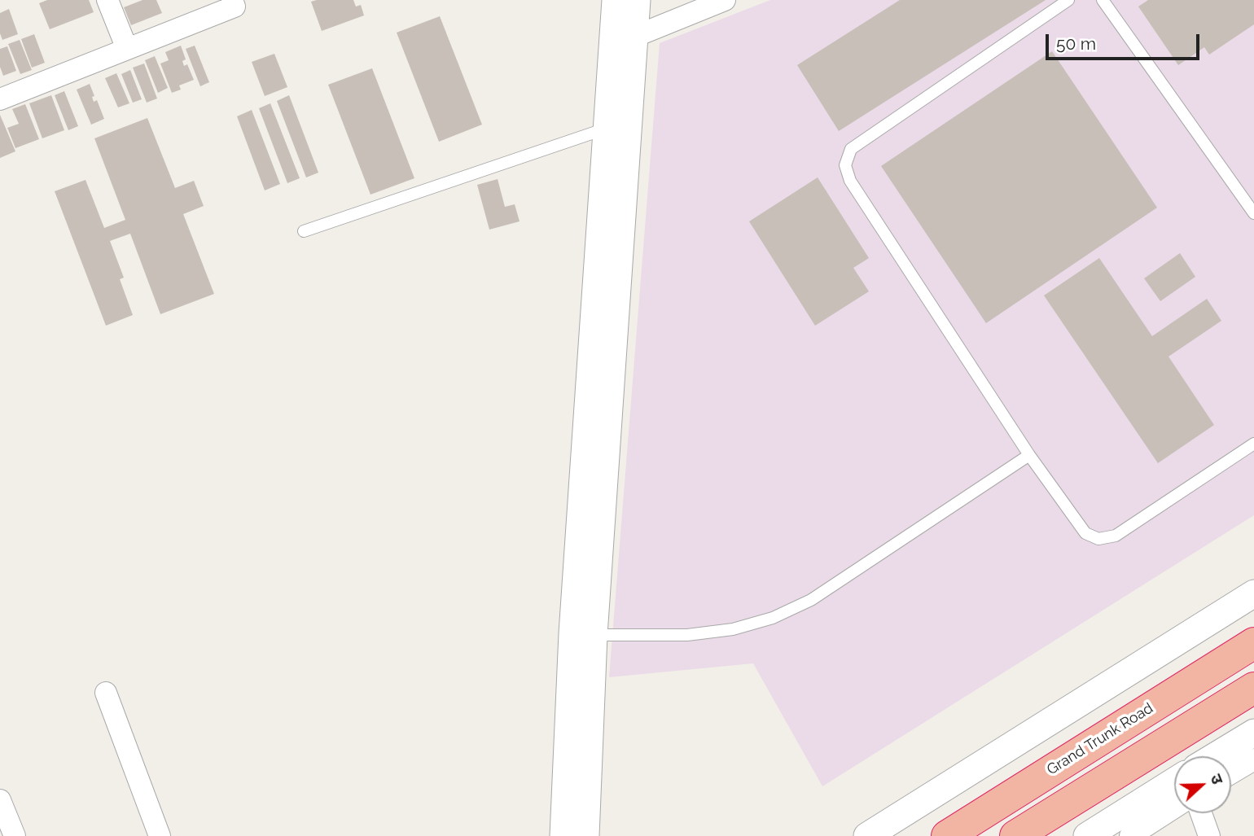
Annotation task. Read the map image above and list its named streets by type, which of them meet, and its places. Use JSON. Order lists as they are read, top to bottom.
{
  "streets": {
    "highway": ["Grand Trunk Road"]
  },
  "scale_bar": "50 m",
  "north": "right"
}
